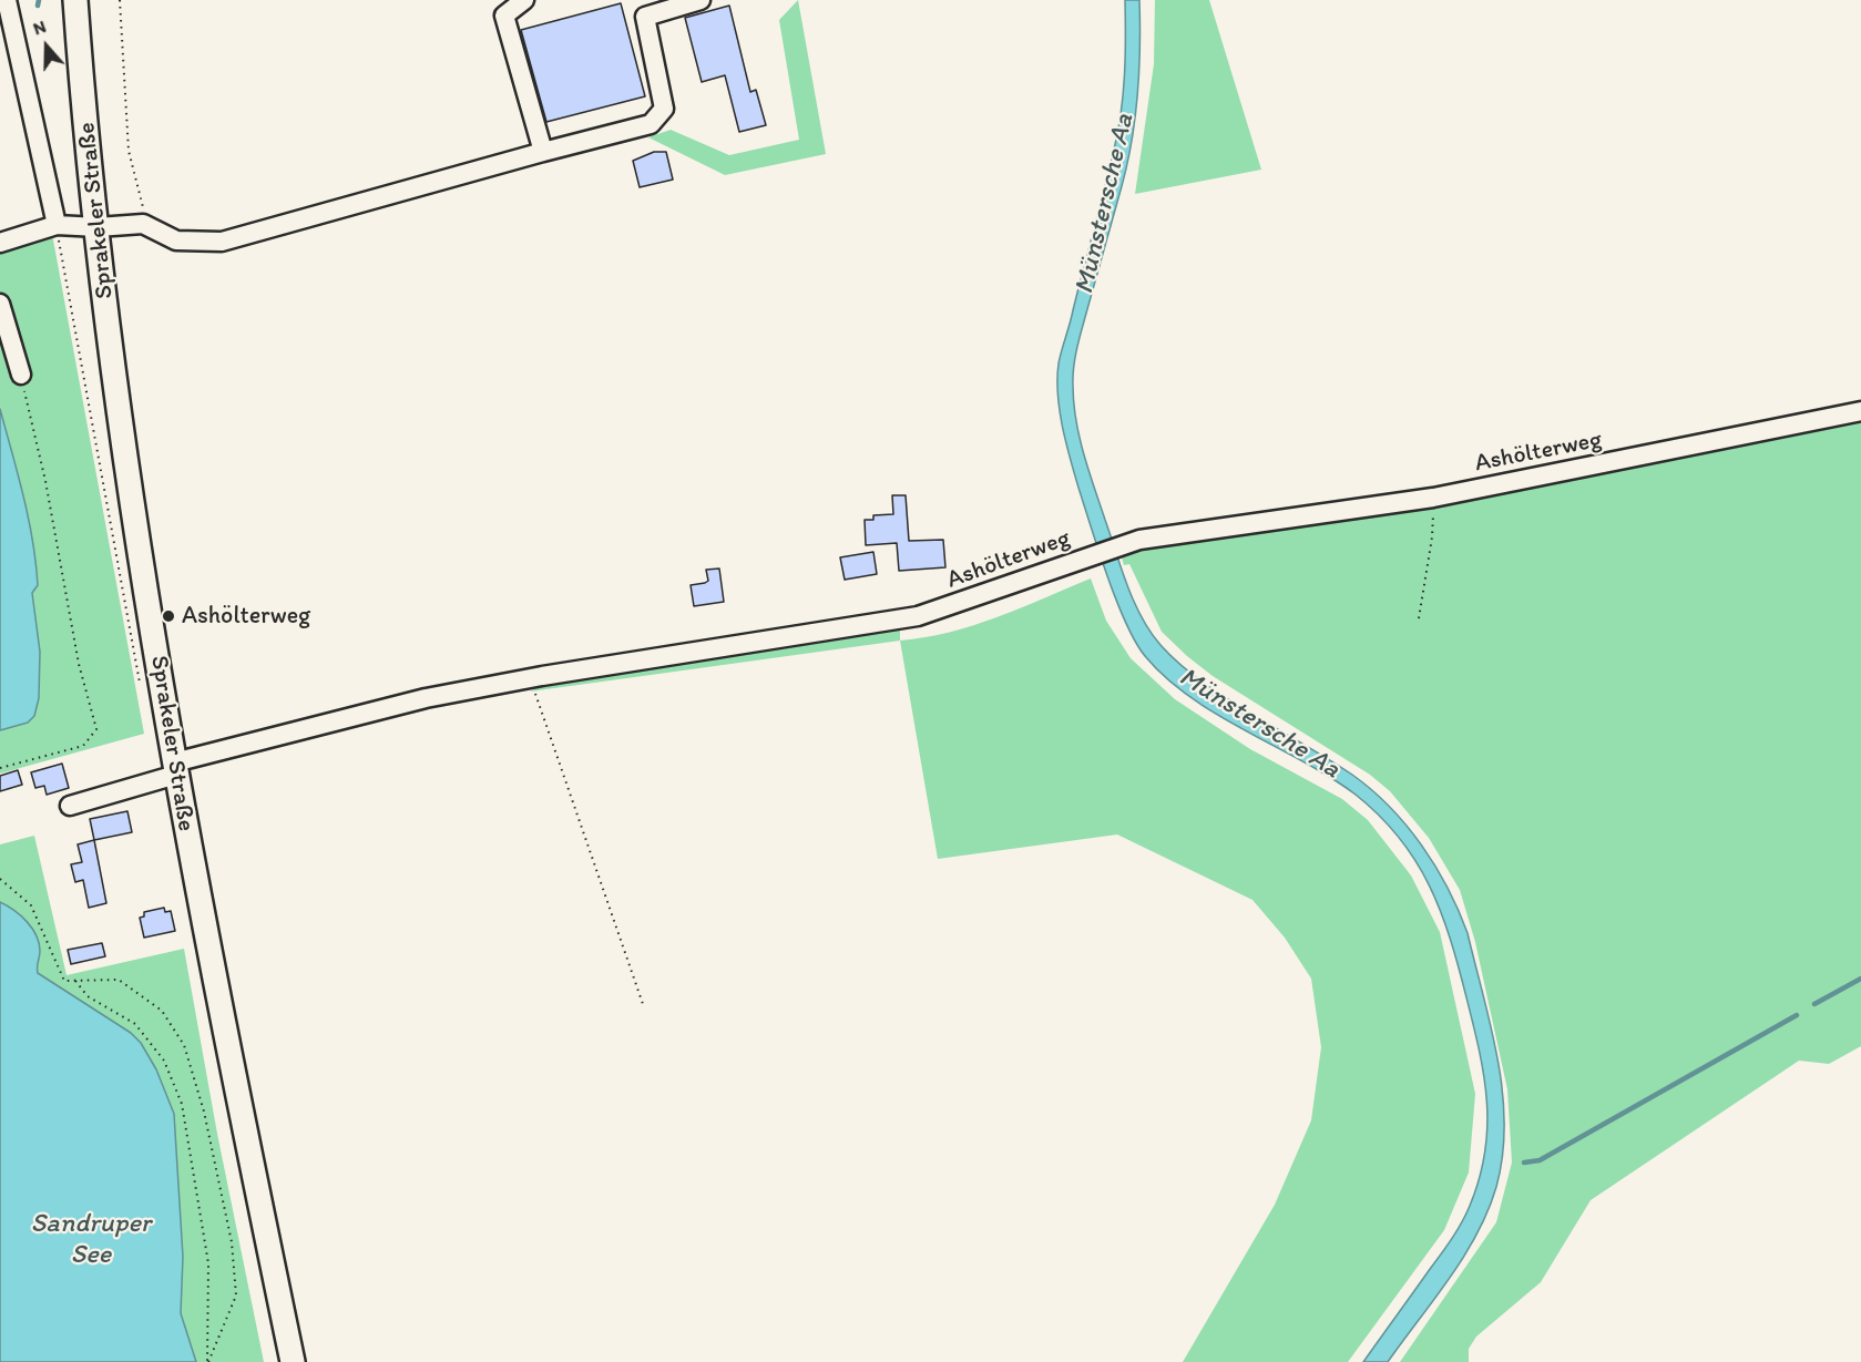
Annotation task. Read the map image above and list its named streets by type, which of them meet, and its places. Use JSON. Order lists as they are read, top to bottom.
{
  "streets": {
    "main road": ["Sprakeler Straße"],
    "street": ["Ashölterweg"]
  },
  "crossings": [
    ["Sprakeler Straße", "Ashölterweg"]
  ],
  "water": ["Münstersche Aa", "Sandruper See"],
  "places": ["Ashölterweg"],
  "north": "top"
}
